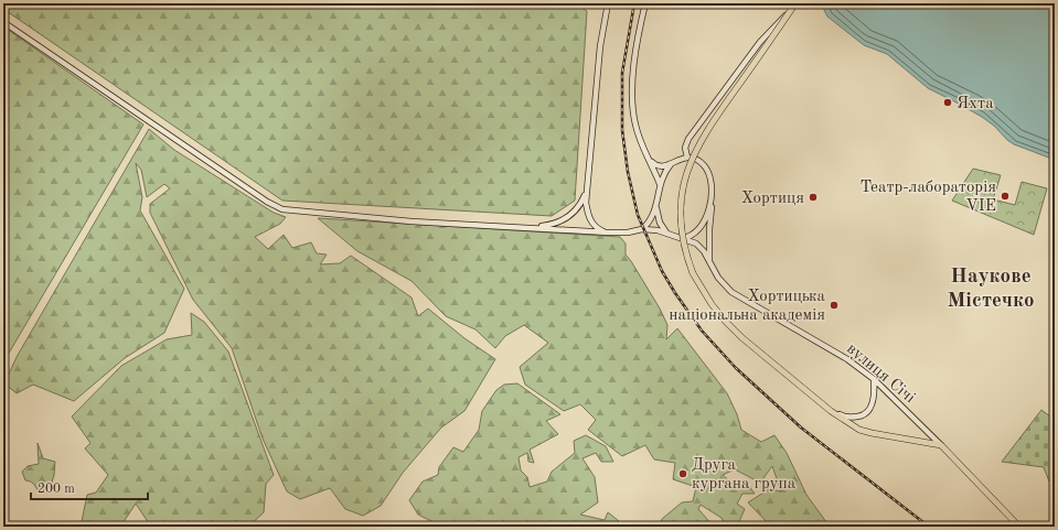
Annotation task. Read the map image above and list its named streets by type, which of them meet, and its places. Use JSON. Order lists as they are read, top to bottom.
{
  "streets": {
    "main road": ["вулиця Січі"]
  },
  "districts": ["Наукове Містечко"],
  "places": [
    "Яхта",
    "Театр-лабораторія VIE",
    "Хортиця",
    "Хортицька національна академія",
    "Друга кургана група"
  ],
  "scale_bar": "200 m"
}
